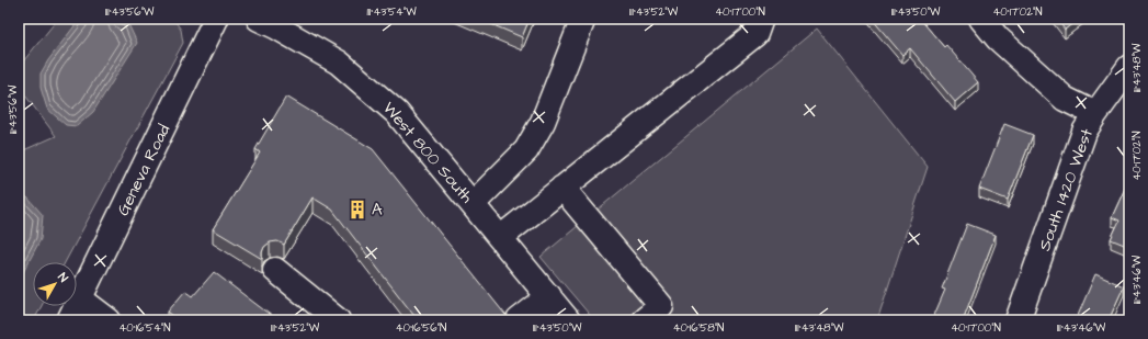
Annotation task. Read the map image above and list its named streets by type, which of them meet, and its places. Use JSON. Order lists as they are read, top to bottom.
{
  "streets": {
    "street": ["West 800 South", "Geneva Road", "South 1420 West"]
  },
  "places": {
    "building": ["A"]
  },
  "north": "top right",
  "coordinates": [
    "111°43'56\"W",
    "111°43'54\"W",
    "111°43'52\"W",
    "40°17'00\"N",
    "111°43'50\"W",
    "40°17'02\"N",
    "111°43'48\"W",
    "111°43'46\"W",
    "40°16'54\"N",
    "40°16'56\"N",
    "40°16'58\"N"
  ]
}
